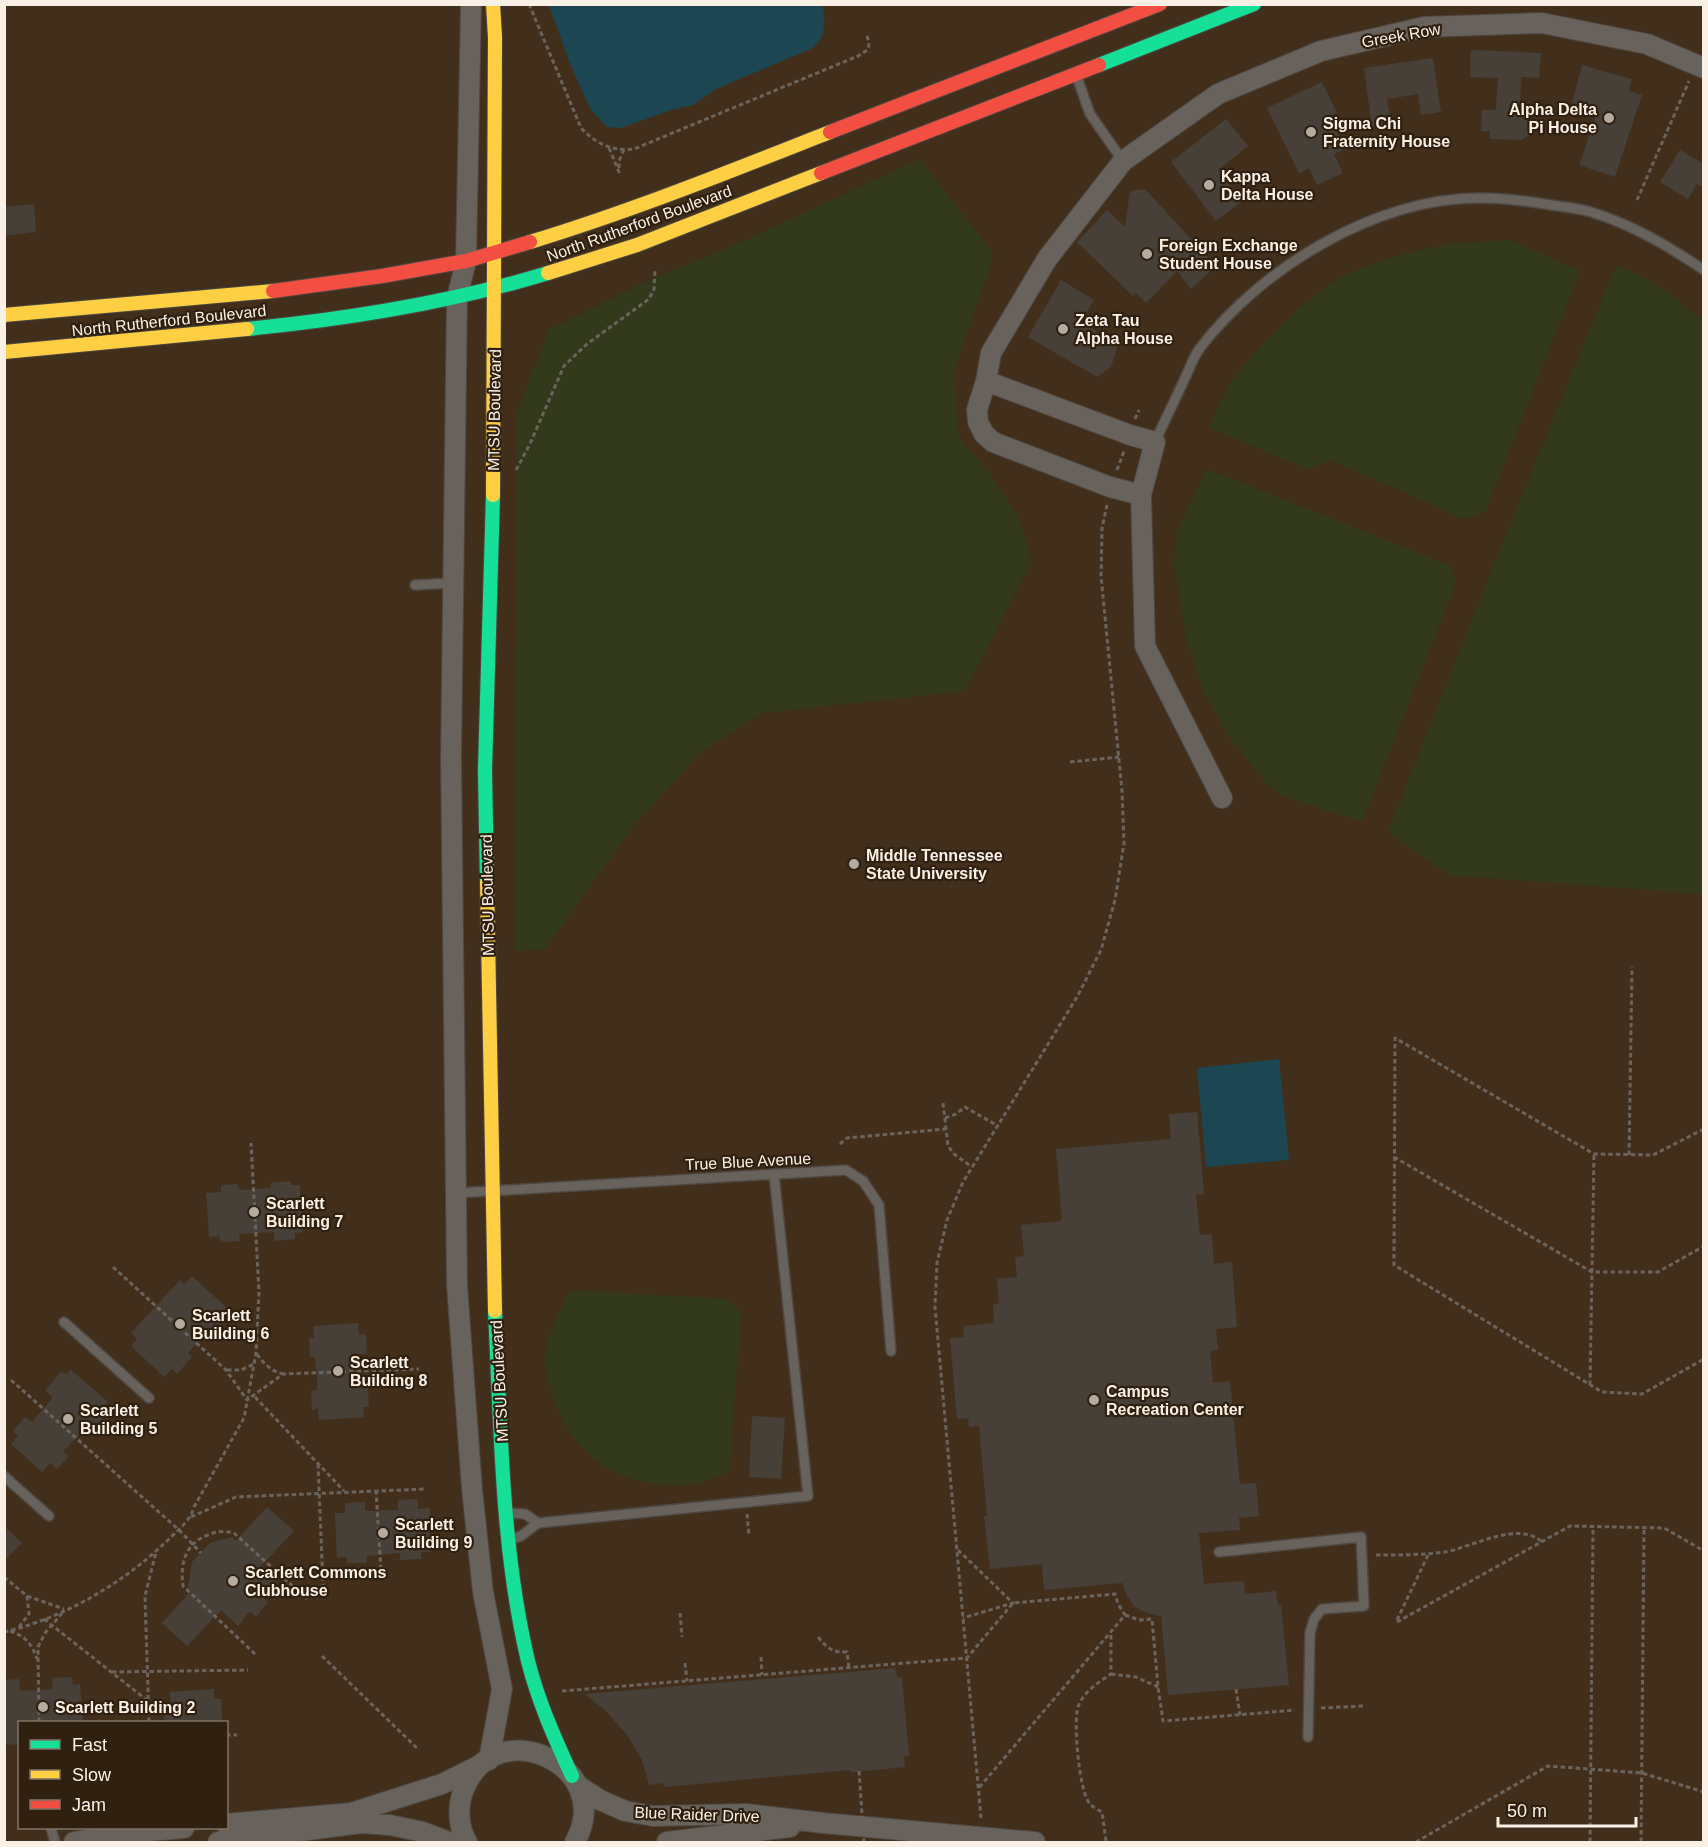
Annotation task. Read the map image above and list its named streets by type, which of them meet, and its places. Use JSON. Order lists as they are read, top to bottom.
{
  "streets": {
    "main road": ["North Rutherford Boulevard", "MTSU Boulevard"],
    "street": ["Greek Row", "Blue Raider Drive"],
    "lane": ["True Blue Avenue"]
  },
  "crossings": [
    ["North Rutherford Boulevard", "MTSU Boulevard"],
    ["MTSU Boulevard", "True Blue Avenue"],
    ["MTSU Boulevard", "Blue Raider Drive"]
  ],
  "places": [
    "Alpha Delta Pi House",
    "Sigma Chi Fraternity House",
    "Kappa Delta House",
    "Foreign Exchange Student House",
    "Zeta Tau Alpha House",
    "Middle Tennessee State University",
    "Scarlett Building 7",
    "Scarlett Building 6",
    "Scarlett Building 8",
    "Campus Recreation Center",
    "Scarlett Building 5",
    "Scarlett Building 9",
    "Scarlett Commons Clubhouse",
    "Scarlett Building 2"
  ],
  "legend": ["Fast", "Slow", "Jam"],
  "scale_bar": "50 m"
}
